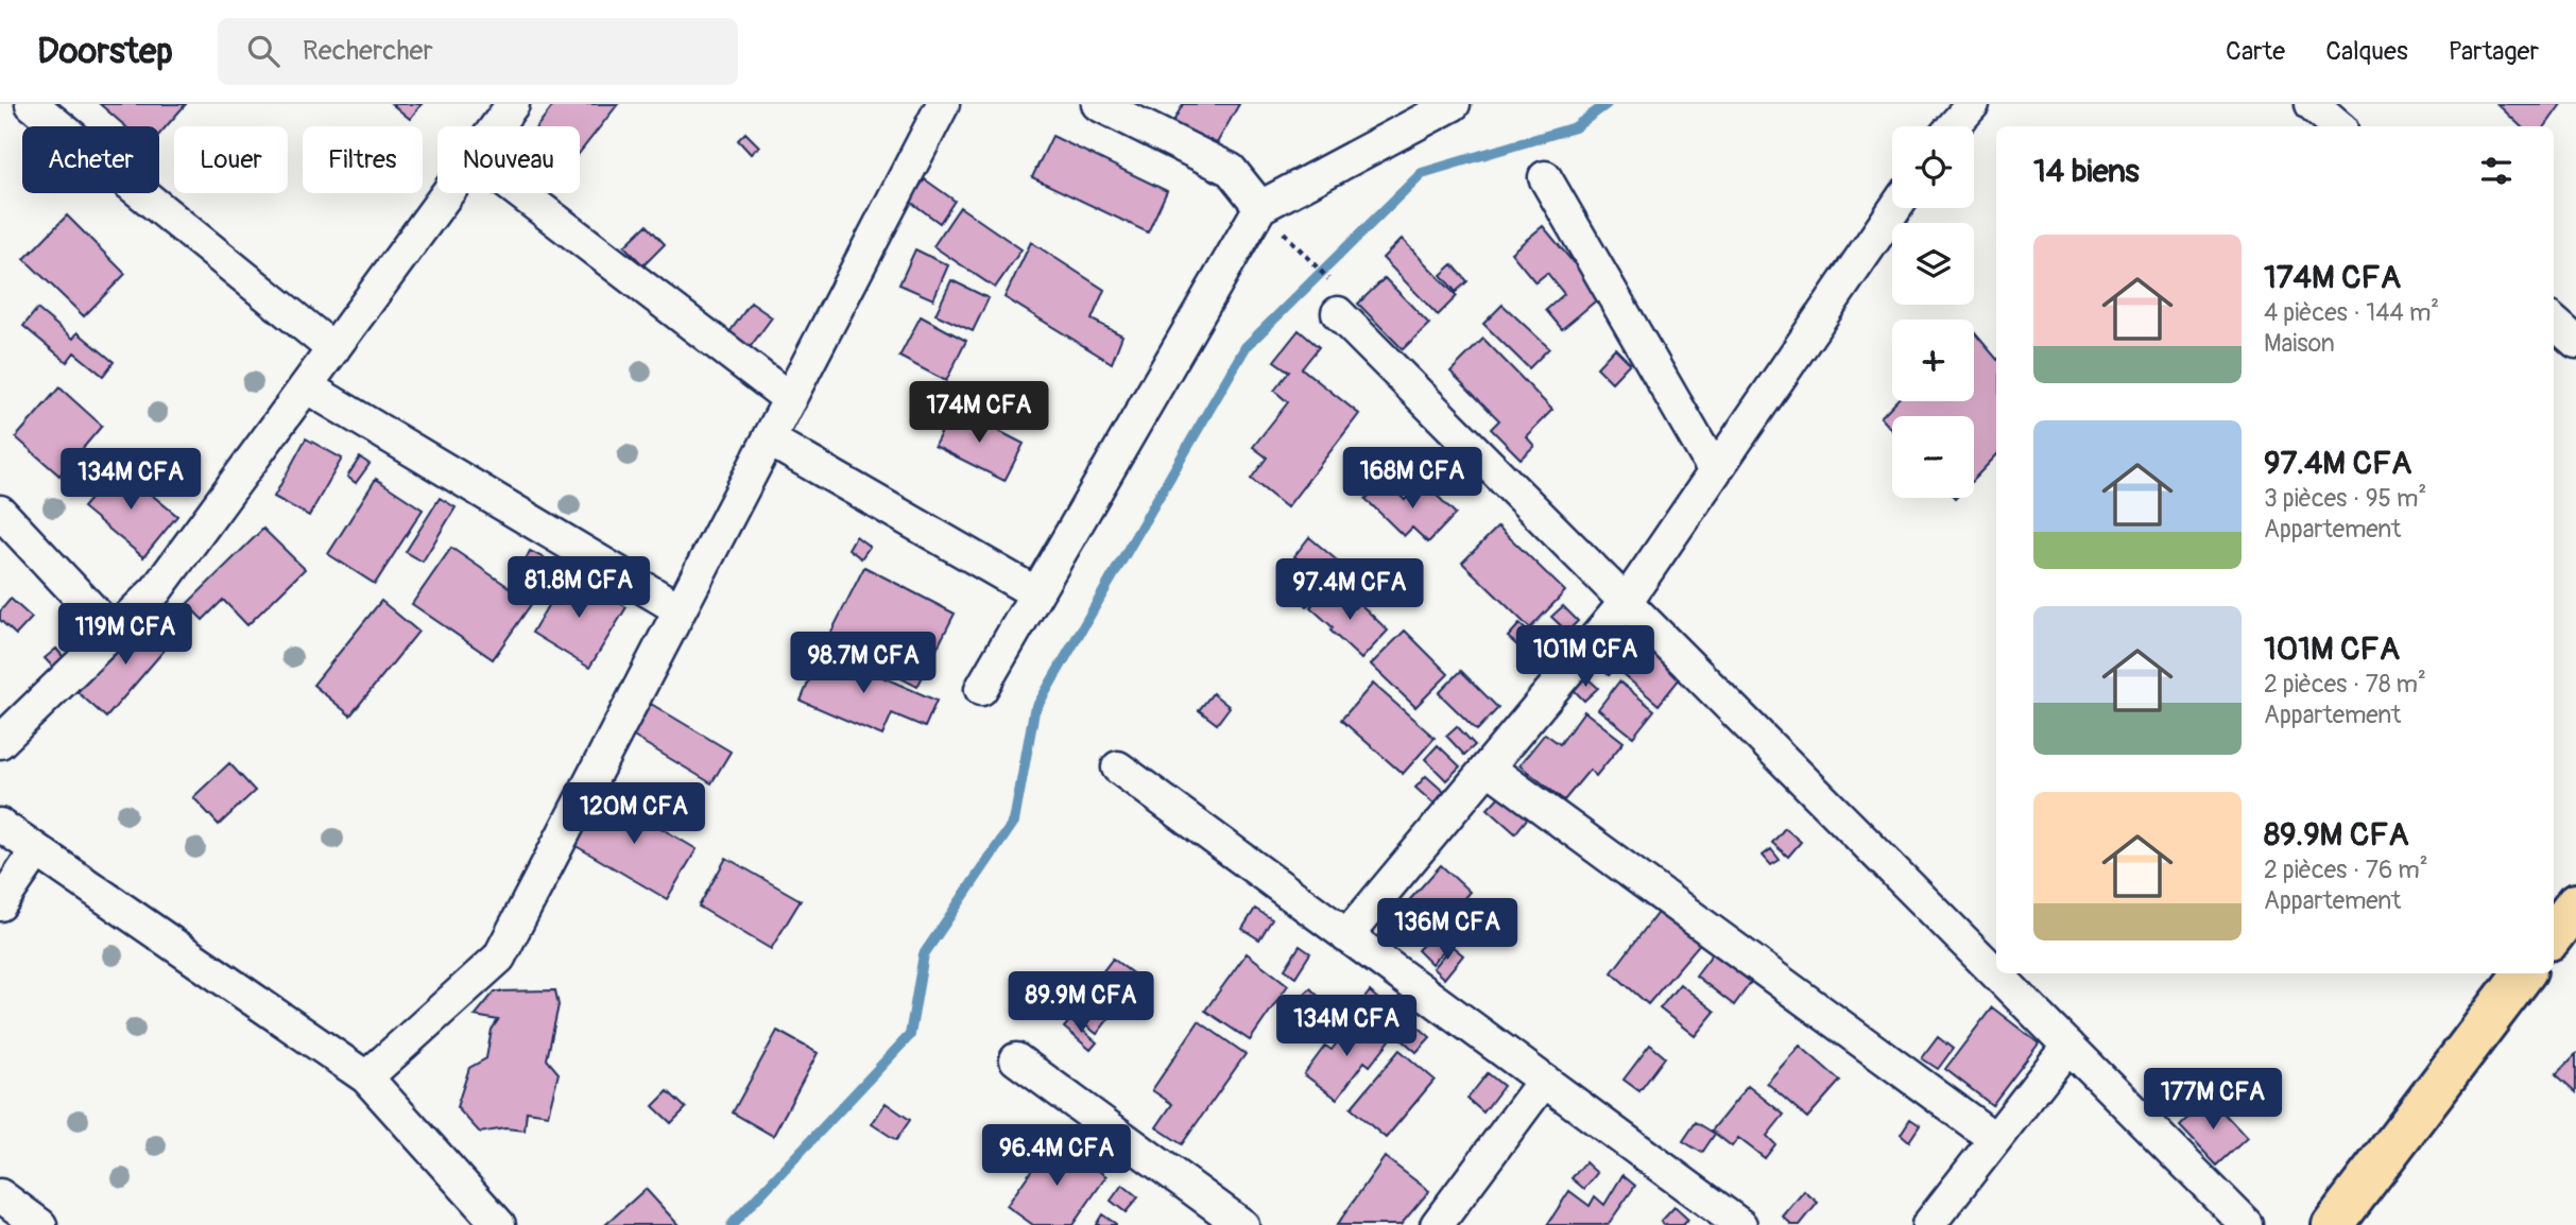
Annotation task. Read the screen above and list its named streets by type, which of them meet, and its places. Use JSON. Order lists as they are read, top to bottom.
{
  "page": {
    "header": "Doorstep",
    "search": "Rechercher",
    "nav": ["Carte", "Calques", "Partager"],
    "map_buttons": ["+", "−"],
    "chip": [
      "Acheter",
      "Louer",
      "Filtres",
      "Nouveau"
    ],
    "heading": "14 biens",
    "list": [
      {
        "name": "174M CFA",
        "note": "4 pièces · 144 m² · Maison"
      },
      {
        "name": "97.4M CFA",
        "note": "3 pièces · 95 m² · Appartement"
      },
      {
        "name": "101M CFA",
        "note": "2 pièces · 78 m² · Appartement"
      },
      {
        "name": "89.9M CFA",
        "note": "2 pièces · 76 m² · Appartement"
      }
    ],
    "price": [
      "174M CFA",
      "168M CFA",
      "134M CFA",
      "81.8M CFA",
      "97.4M CFA",
      "119M CFA",
      "101M CFA",
      "98.7M CFA",
      "120M CFA",
      "136M CFA",
      "89.9M CFA",
      "134M CFA",
      "177M CFA",
      "96.4M CFA"
    ]
  }
}
